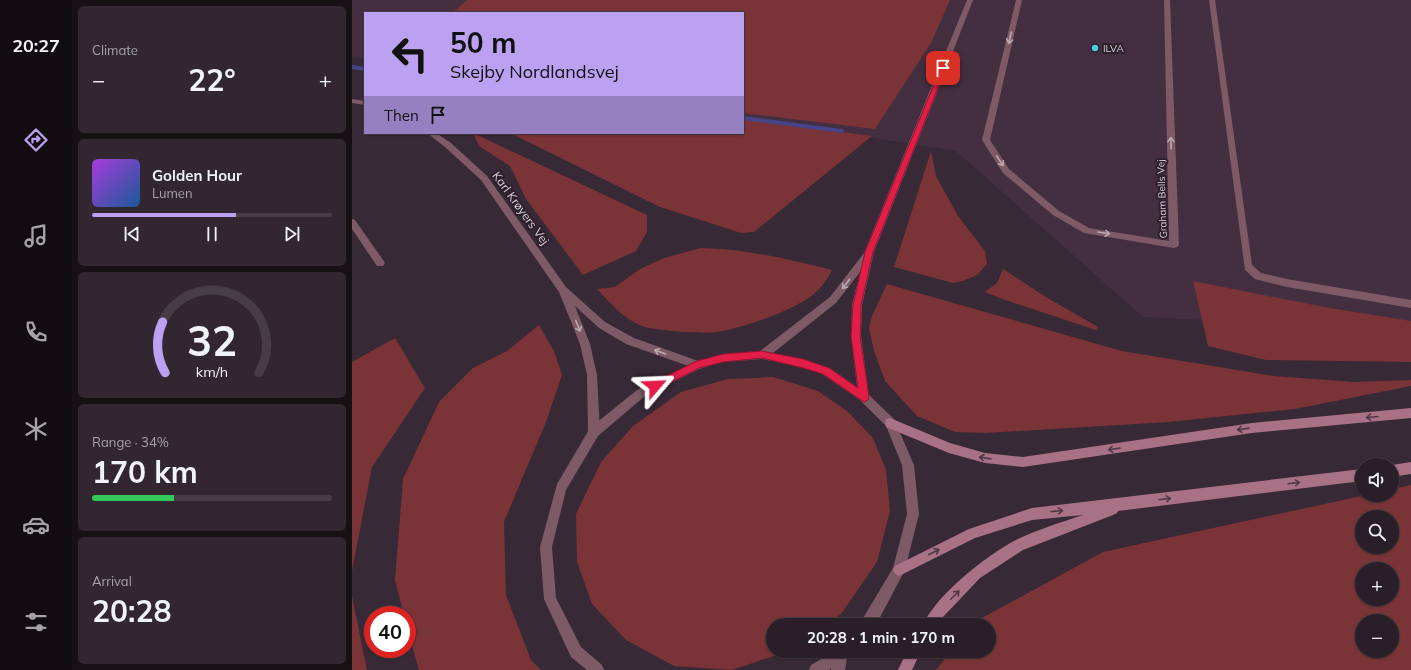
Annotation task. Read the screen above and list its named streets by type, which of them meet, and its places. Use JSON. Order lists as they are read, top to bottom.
{
  "streets": {
    "street": ["Graham Bells Vej", "Karl Krøyers Vej"]
  },
  "places": ["ILVA"],
  "page": {
    "tabs": "20:27",
    "tile": [
      "Climate",
      ["Range · 34%", "170 km"],
      ["Arrival", "20:28"]
    ],
    "turn": ["50 m", "Skejby Nordlandsvej"],
    "heat": ["−", "22°", "+"],
    "then": "Then",
    "song": ["Golden Hour", "Lumen"],
    "map_buttons": ["+", "−"],
    "limit": "40",
    "trip": "20:28 · 1 min · 170 m",
    "gauge": ["32", "km/h"]
  }
}
